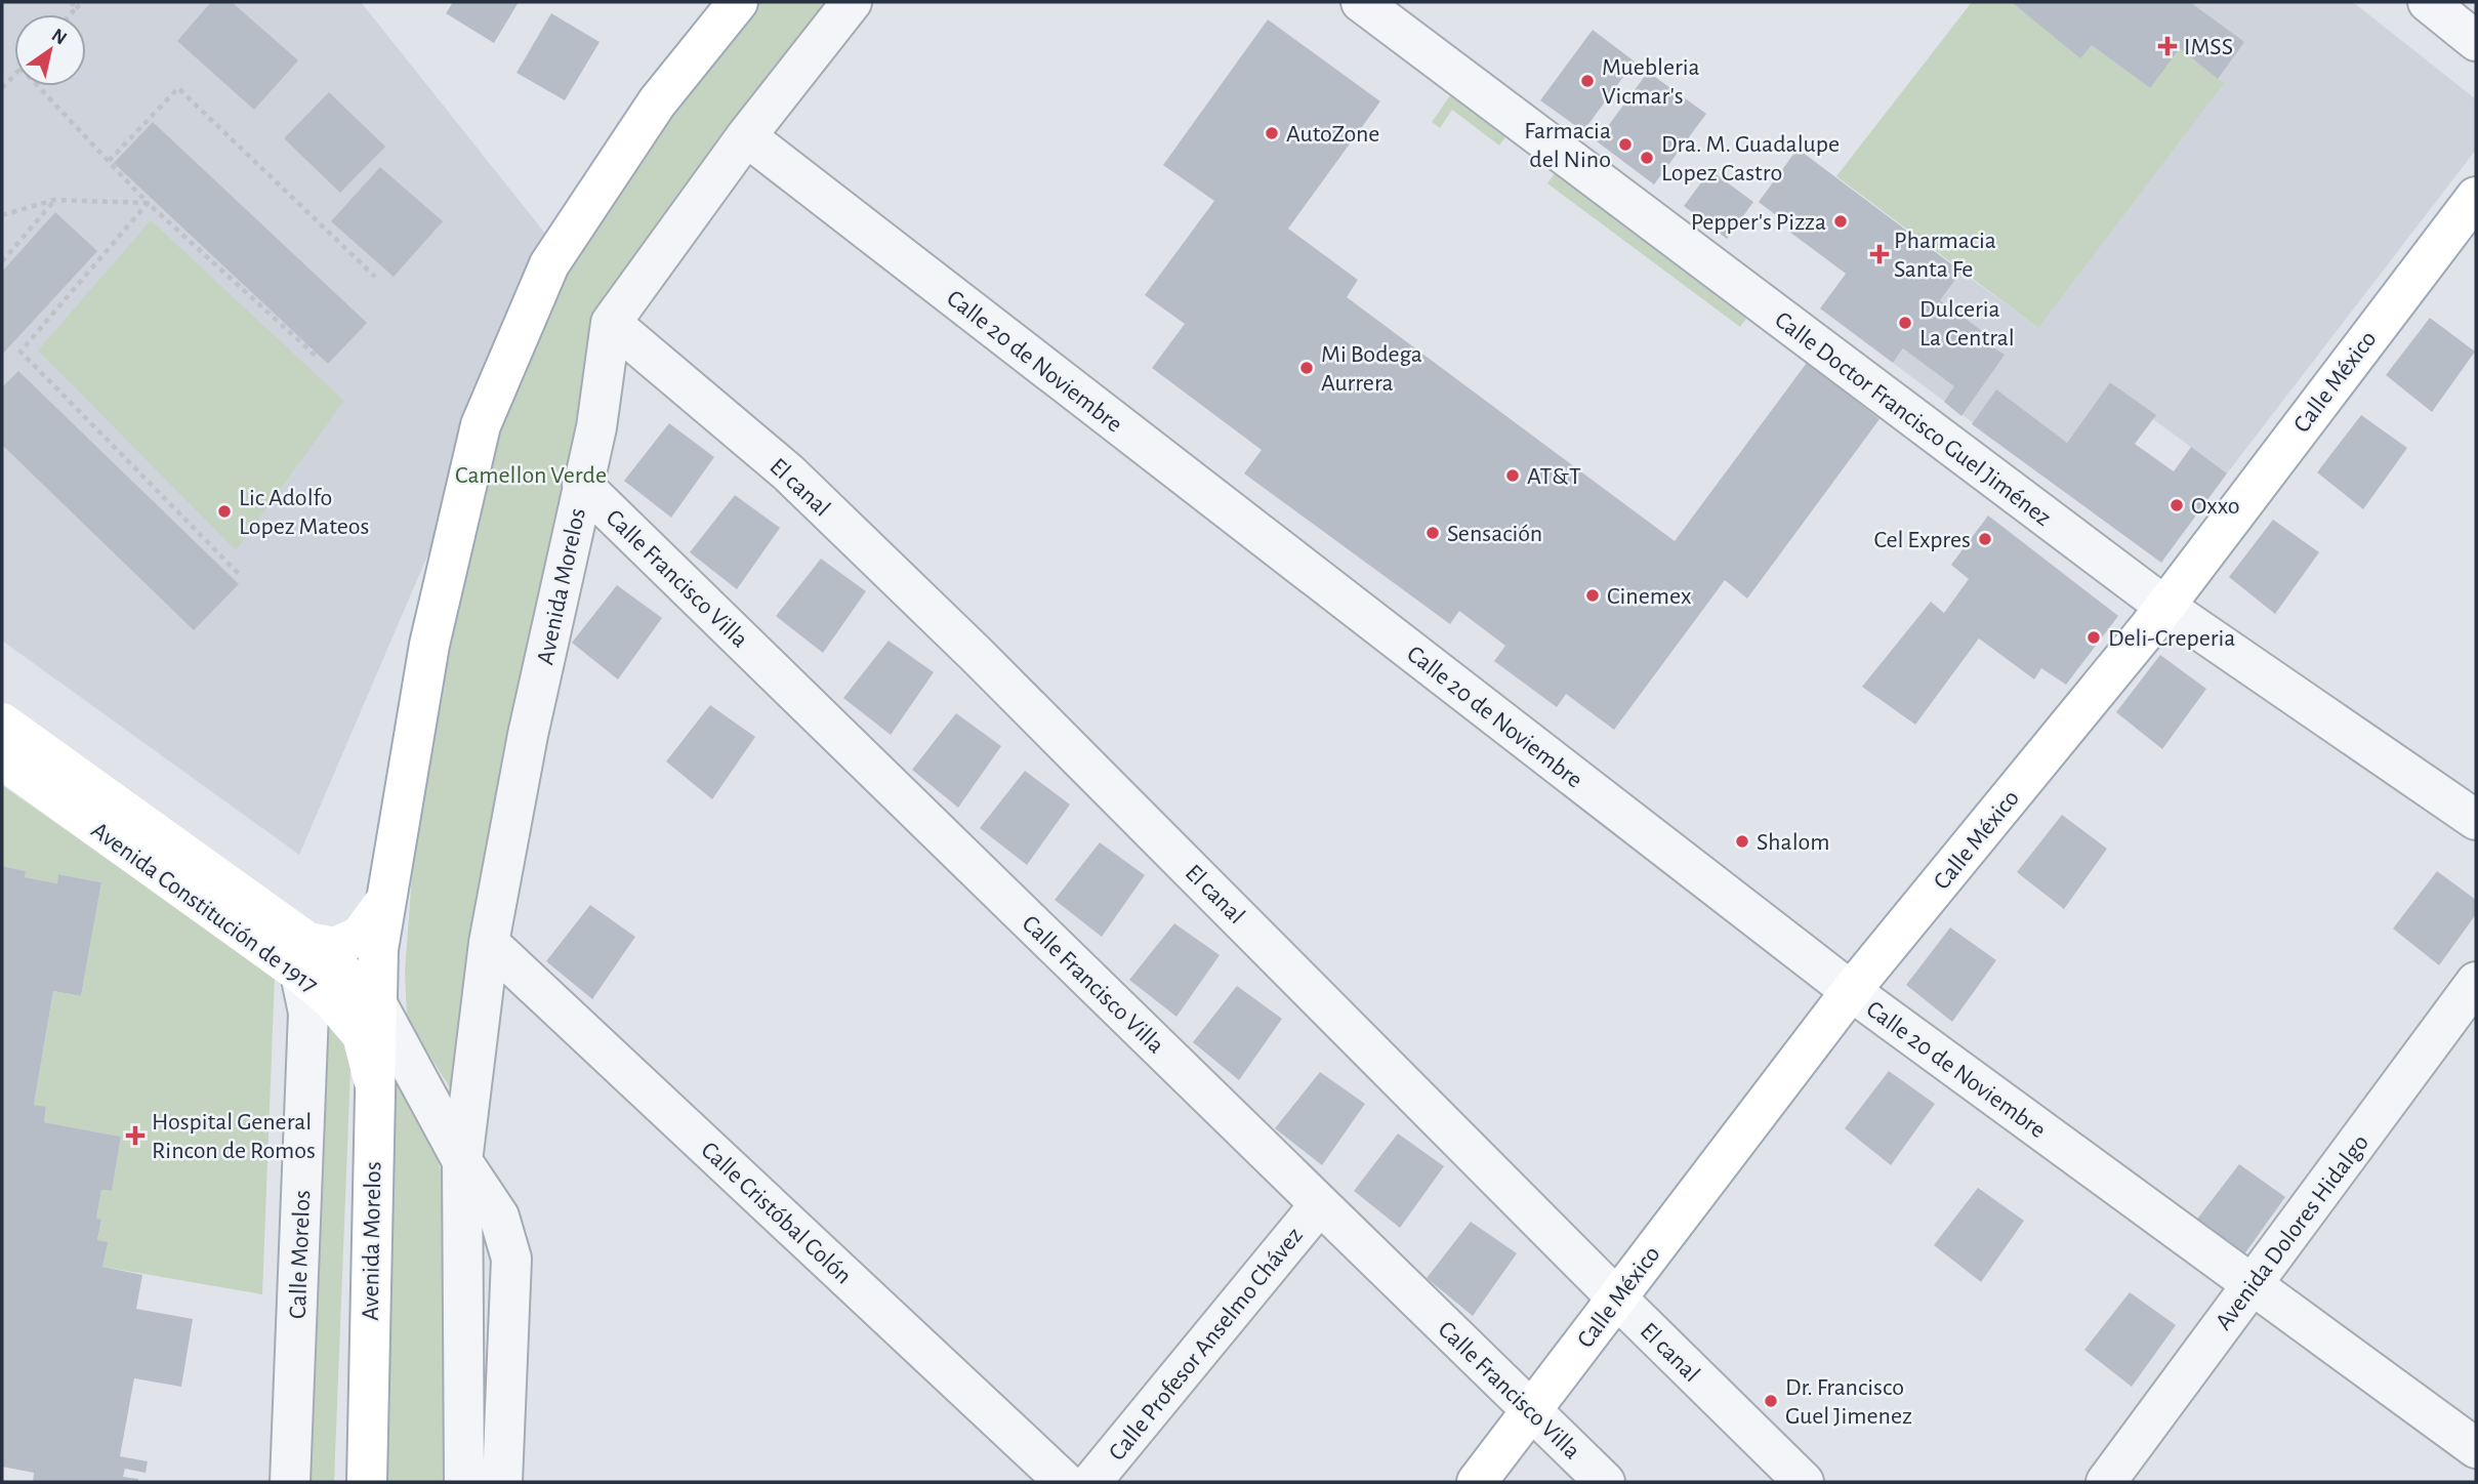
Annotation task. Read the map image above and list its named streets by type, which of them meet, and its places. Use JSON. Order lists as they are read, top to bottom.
{
  "streets": {
    "main road": ["Calle México", "Avenida Morelos", "Avenida Constitución de 1917"],
    "street": [
      "Calle 20 de Noviembre",
      "Calle Doctor Francisco Guel Jiménez",
      "El canal",
      "Calle Francisco Villa",
      "Calle Cristóbal Colón",
      "Avenida Dolores Hidalgo",
      "Calle Morelos",
      "Calle Profesor Anselmo Chávez"
    ]
  },
  "crossings": [
    ["Calle 20 de Noviembre", "Calle México"],
    ["Calle 20 de Noviembre", "Avenida Morelos"],
    ["Calle 20 de Noviembre", "Avenida Dolores Hidalgo"],
    ["Calle México", "Calle Doctor Francisco Guel Jiménez"],
    ["Calle México", "El canal"],
    ["Calle México", "Calle Francisco Villa"],
    ["El canal", "Avenida Morelos"],
    ["Calle Francisco Villa", "Avenida Morelos"],
    ["Calle Francisco Villa", "Calle Profesor Anselmo Chávez"],
    ["Avenida Morelos", "Avenida Constitución de 1917"],
    ["Avenida Morelos", "Calle Cristóbal Colón"],
    ["Avenida Constitución de 1917", "Calle Morelos"]
  ],
  "parks": ["Camellon Verde"],
  "places": {
    "health": ["IMSS", "Pharmacia Santa Fe", "Hospital General Rincon de Romos"],
    "other": [
      "Muebleria Vicmar's",
      "AutoZone",
      "Farmacia del Nino",
      "Dra. M. Guadalupe Lopez Castro",
      "Pepper's Pizza",
      "Dulceria La Central",
      "Mi Bodega Aurrera",
      "AT&T",
      "Oxxo",
      "Lic Adolfo Lopez Mateos",
      "Sensación",
      "Cel Expres",
      "Cinemex",
      "Deli-Creperia",
      "Shalom",
      "Dr. Francisco Guel Jimenez"
    ]
  },
  "north": "top right"
}
